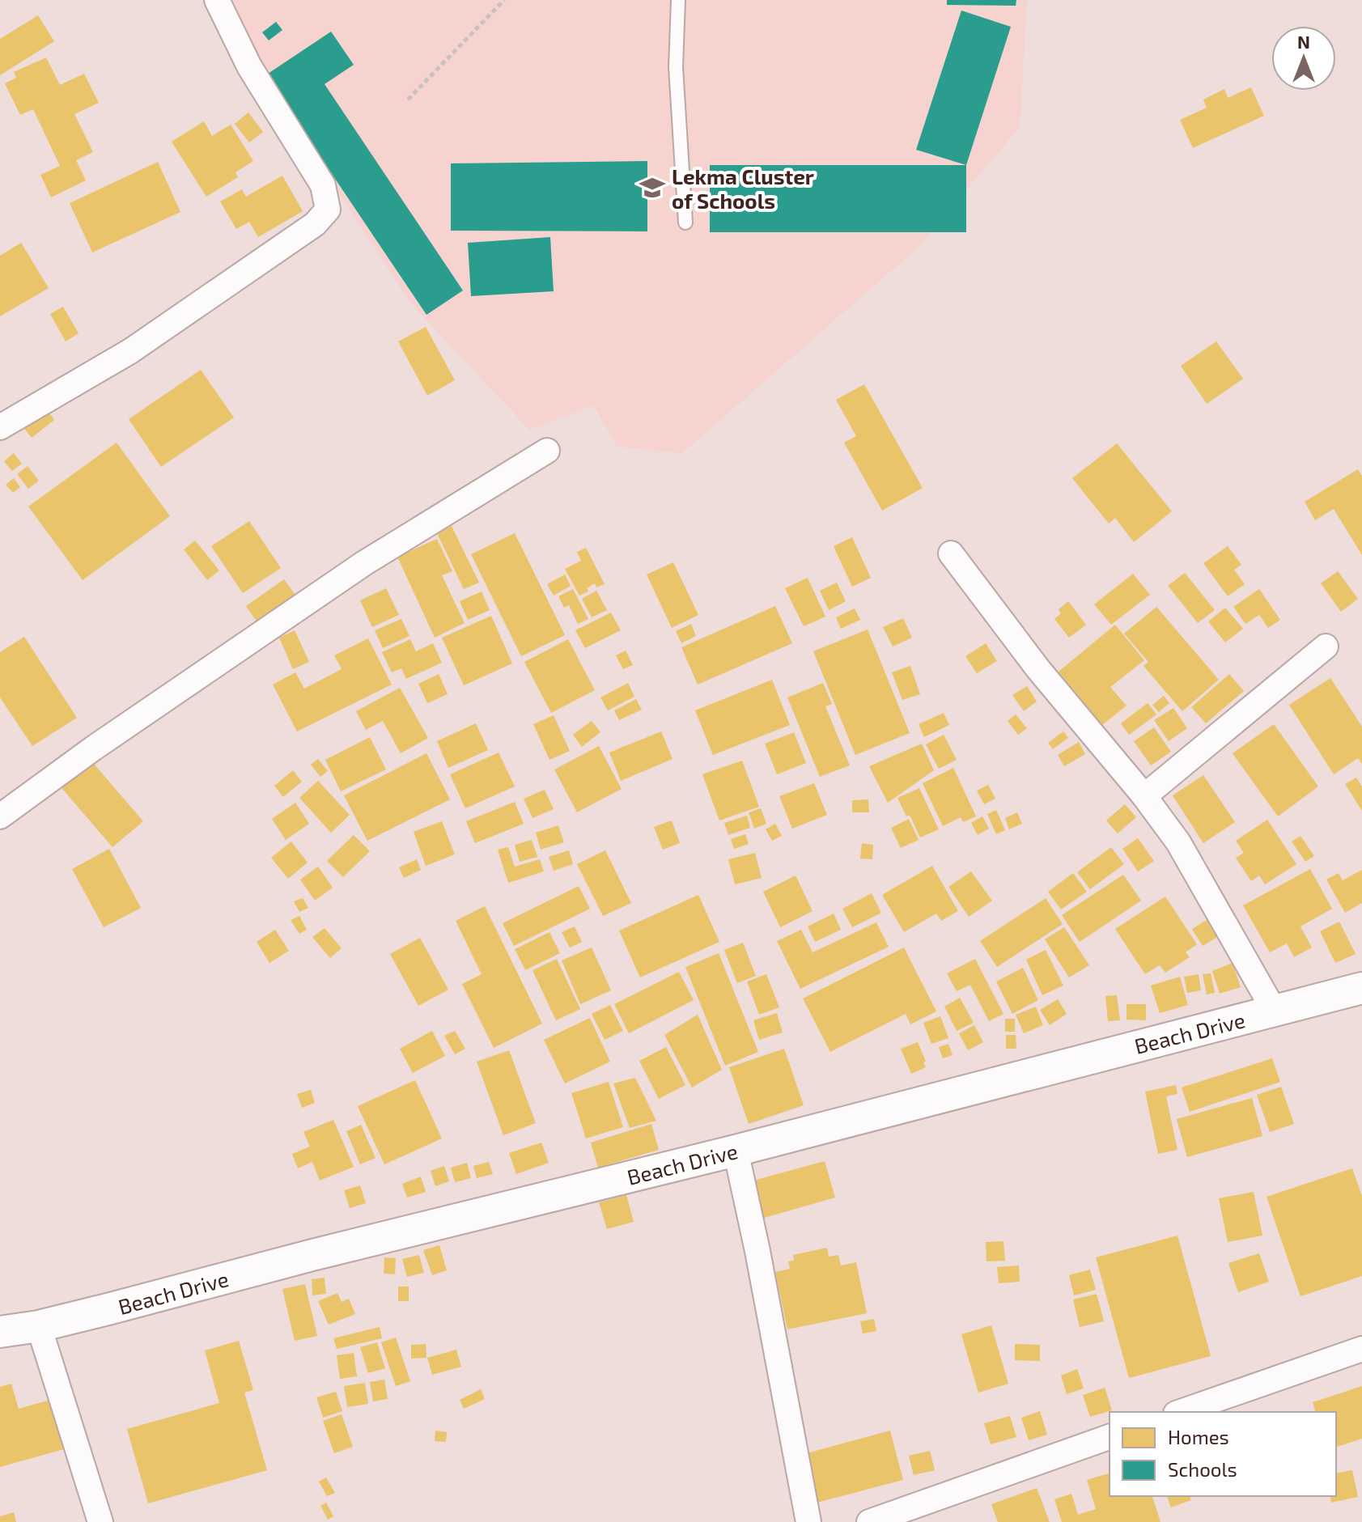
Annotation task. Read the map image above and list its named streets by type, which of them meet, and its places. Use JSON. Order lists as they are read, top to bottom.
{
  "streets": {
    "street": ["Beach Drive"]
  },
  "places": {
    "school or university": ["Lekma Cluster of Schools"]
  },
  "legend": ["Homes", "Schools"],
  "north": "top"
}
